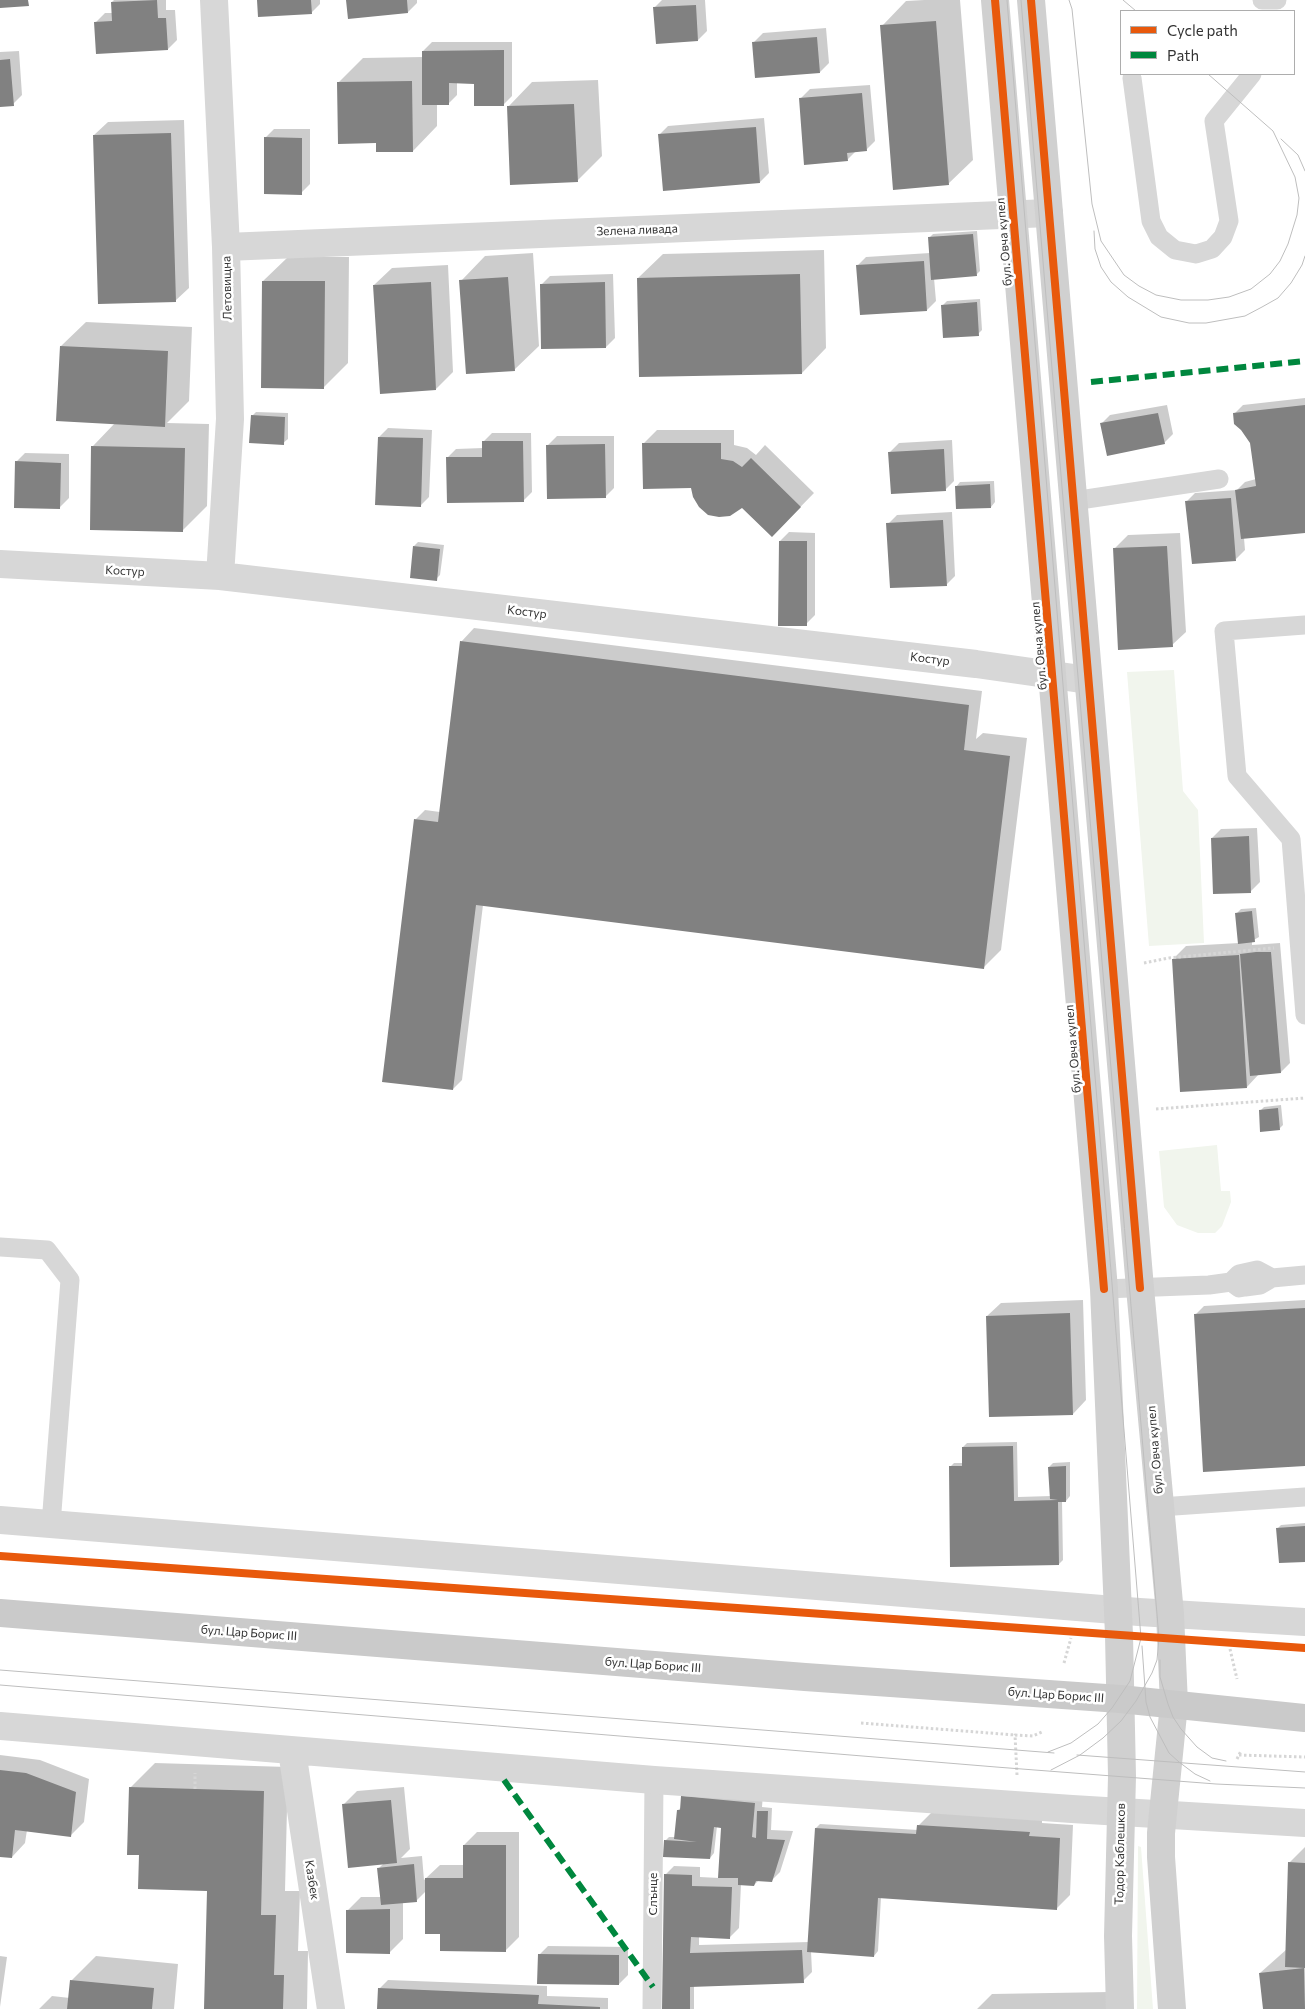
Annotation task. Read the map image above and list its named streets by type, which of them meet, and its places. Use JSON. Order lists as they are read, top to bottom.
{
  "streets": {
    "main road": ["бул. Овча купел", "бул. Цар Борис III", "Тодор Каблешков"],
    "street": [
      "Зелена ливада",
      "Летовищна",
      "Костур",
      "Казбек"
    ],
    "lane": ["Слънце"]
  },
  "crossings": [
    ["Зелена ливада", "бул. Овча купел"],
    ["Зелена ливада", "Летовищна"],
    ["бул. Овча купел", "Костур"],
    ["бул. Овча купел", "бул. Цар Борис III"],
    ["бул. Овча купел", "Тодор Каблешков"],
    ["Летовищна", "Костур"],
    ["бул. Цар Борис III", "Тодор Каблешков"]
  ],
  "legend": ["Cycle path", "Path"]
}
